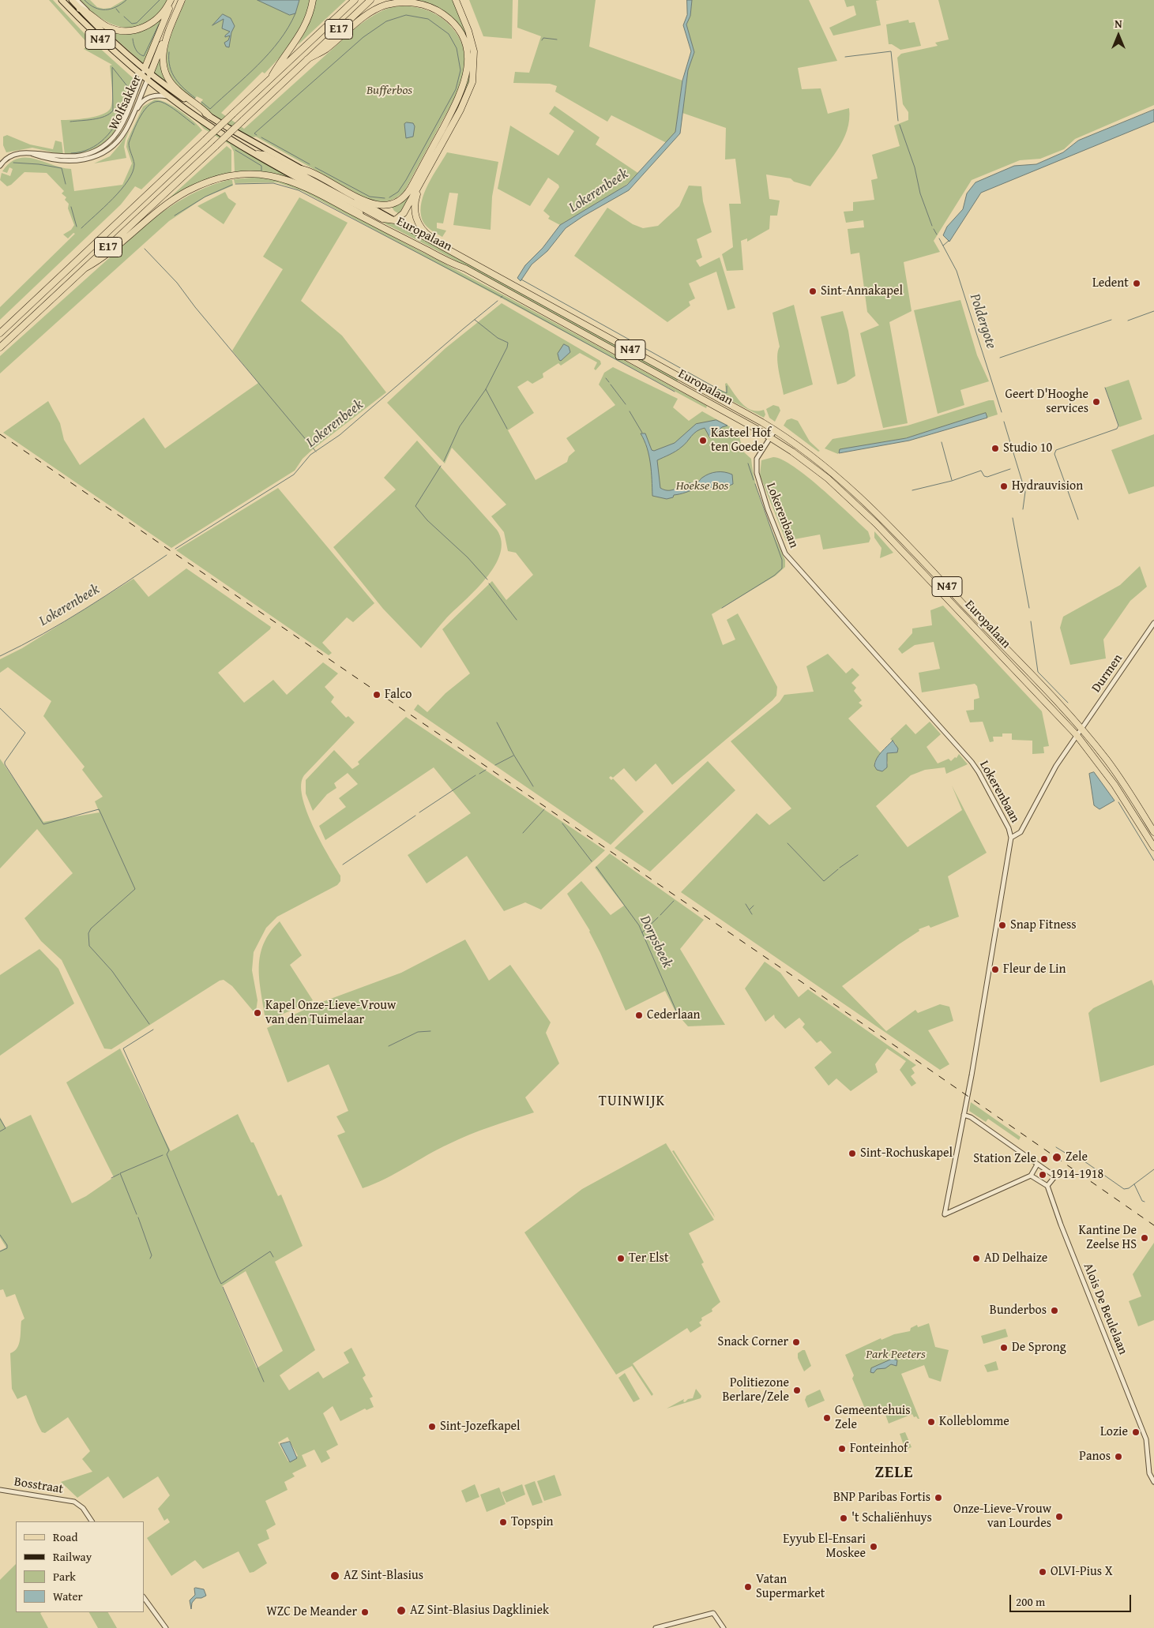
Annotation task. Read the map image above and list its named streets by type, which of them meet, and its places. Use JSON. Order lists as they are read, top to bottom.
{
  "streets": {
    "highway": ["E17", "N47", "Europalaan"],
    "street": [
      "Wolfsakker",
      "Lokerenbaan",
      "Durmen",
      "Alois De Beulelaan",
      "Bosstraat"
    ]
  },
  "crossings": [
    ["N47", "Wolfsakker"],
    ["N47", "Europalaan"],
    ["Wolfsakker", "Europalaan"],
    ["Europalaan", "Lokerenbaan"],
    ["Europalaan", "Durmen"],
    ["Lokerenbaan", "Durmen"]
  ],
  "districts": ["TUINWIJK", "ZELE"],
  "water": ["Lokerenbeek", "Poldergote", "Dorpsbeek"],
  "parks": ["Bufferbos", "Hoekse Bos", "Park Peeters"],
  "places": [
    "Ledent",
    "Sint-Annakapel",
    "Geert D'Hooghe services",
    "Kasteel Hof ten Goede",
    "Studio 10",
    "Hydrauvision",
    "Falco",
    "Snap Fitness",
    "Fleur de Lin",
    "Kapel Onze-Lieve-Vrouw van den Tuimelaar",
    "Cederlaan",
    "Sint-Rochuskapel",
    "Zele",
    "Station Zele",
    "1914-1918",
    "Kantine De Zeelse HS",
    "Ter Elst",
    "AD Delhaize",
    "Bunderbos",
    "Snack Corner",
    "De Sprong",
    "Politiezone Berlare/Zele",
    "Gemeentehuis Zele",
    "Kolleblomme",
    "Sint-Jozefkapel",
    "Lozie",
    "Fonteinhof",
    "Panos",
    "BNP Paribas Fortis",
    "Onze-Lieve-Vrouw van Lourdes",
    "'t Schaliënhuys",
    "Topspin",
    "Eyyub El-Ensari Moskee",
    "OLVI-Pius X",
    "AZ Sint-Blasius",
    "Vatan Supermarket",
    "AZ Sint-Blasius Dagkliniek",
    "WZC De Meander"
  ],
  "legend": [
    "Road",
    "Railway",
    "Park",
    "Water"
  ],
  "scale_bar": "200 m",
  "north": "top"
}
